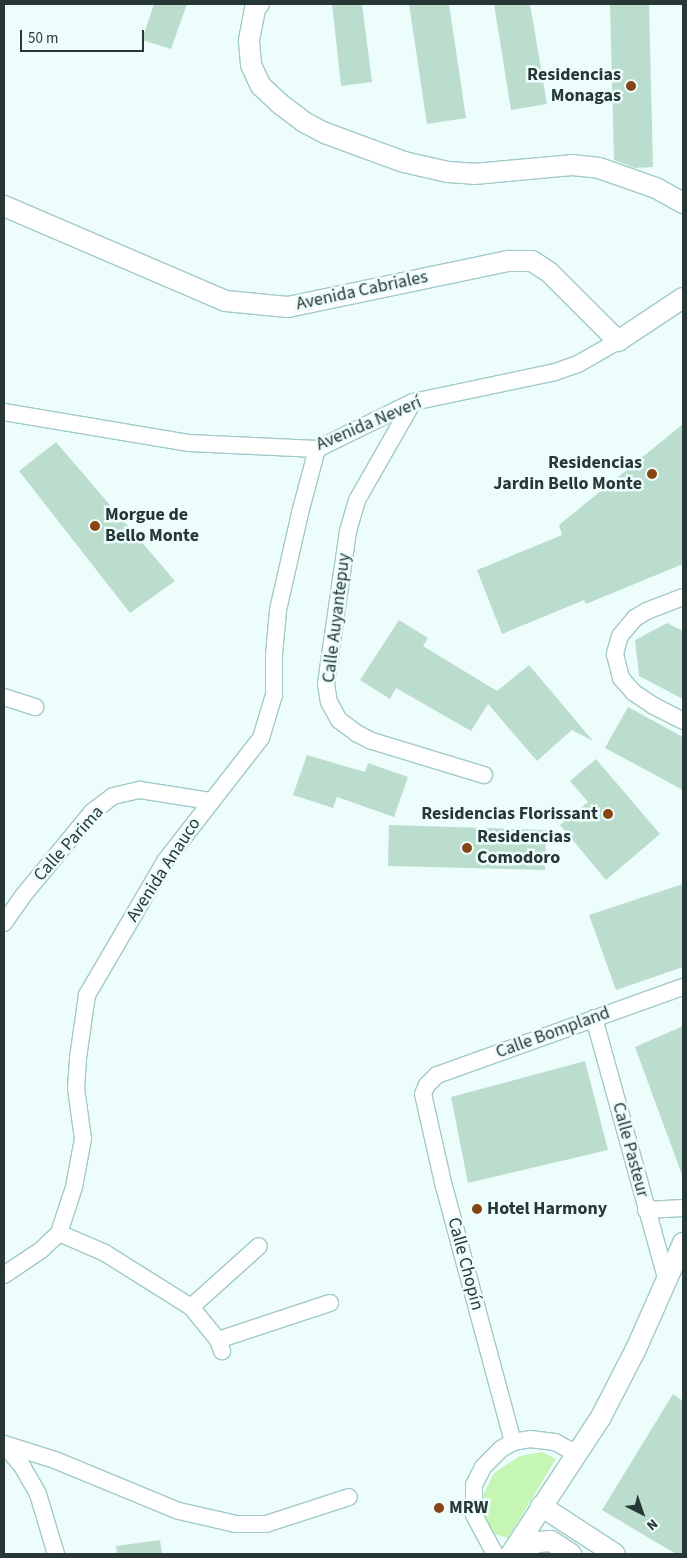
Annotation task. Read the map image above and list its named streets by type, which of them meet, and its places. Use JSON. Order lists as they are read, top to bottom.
{
  "streets": {
    "street": [
      "Avenida Cabriales",
      "Avenida Neverí",
      "Calle Auyantepuy",
      "Calle Parima",
      "Avenida Anauco",
      "Calle Bompland",
      "Calle Pasteur",
      "Calle Chopín"
    ]
  },
  "crossings": [
    ["Avenida Cabriales", "Avenida Neverí"],
    ["Avenida Neverí", "Calle Auyantepuy"],
    ["Avenida Neverí", "Avenida Anauco"],
    ["Calle Parima", "Avenida Anauco"],
    ["Calle Bompland", "Calle Pasteur"],
    ["Calle Bompland", "Calle Chopín"]
  ],
  "places": [
    "Residencias Monagas",
    "Residencias Jardin Bello Monte",
    "Morgue de Bello Monte",
    "Residencias Florissant",
    "Residencias Comodoro",
    "Hotel Harmony",
    "MRW"
  ],
  "scale_bar": "50 m",
  "north": "bottom right"
}
